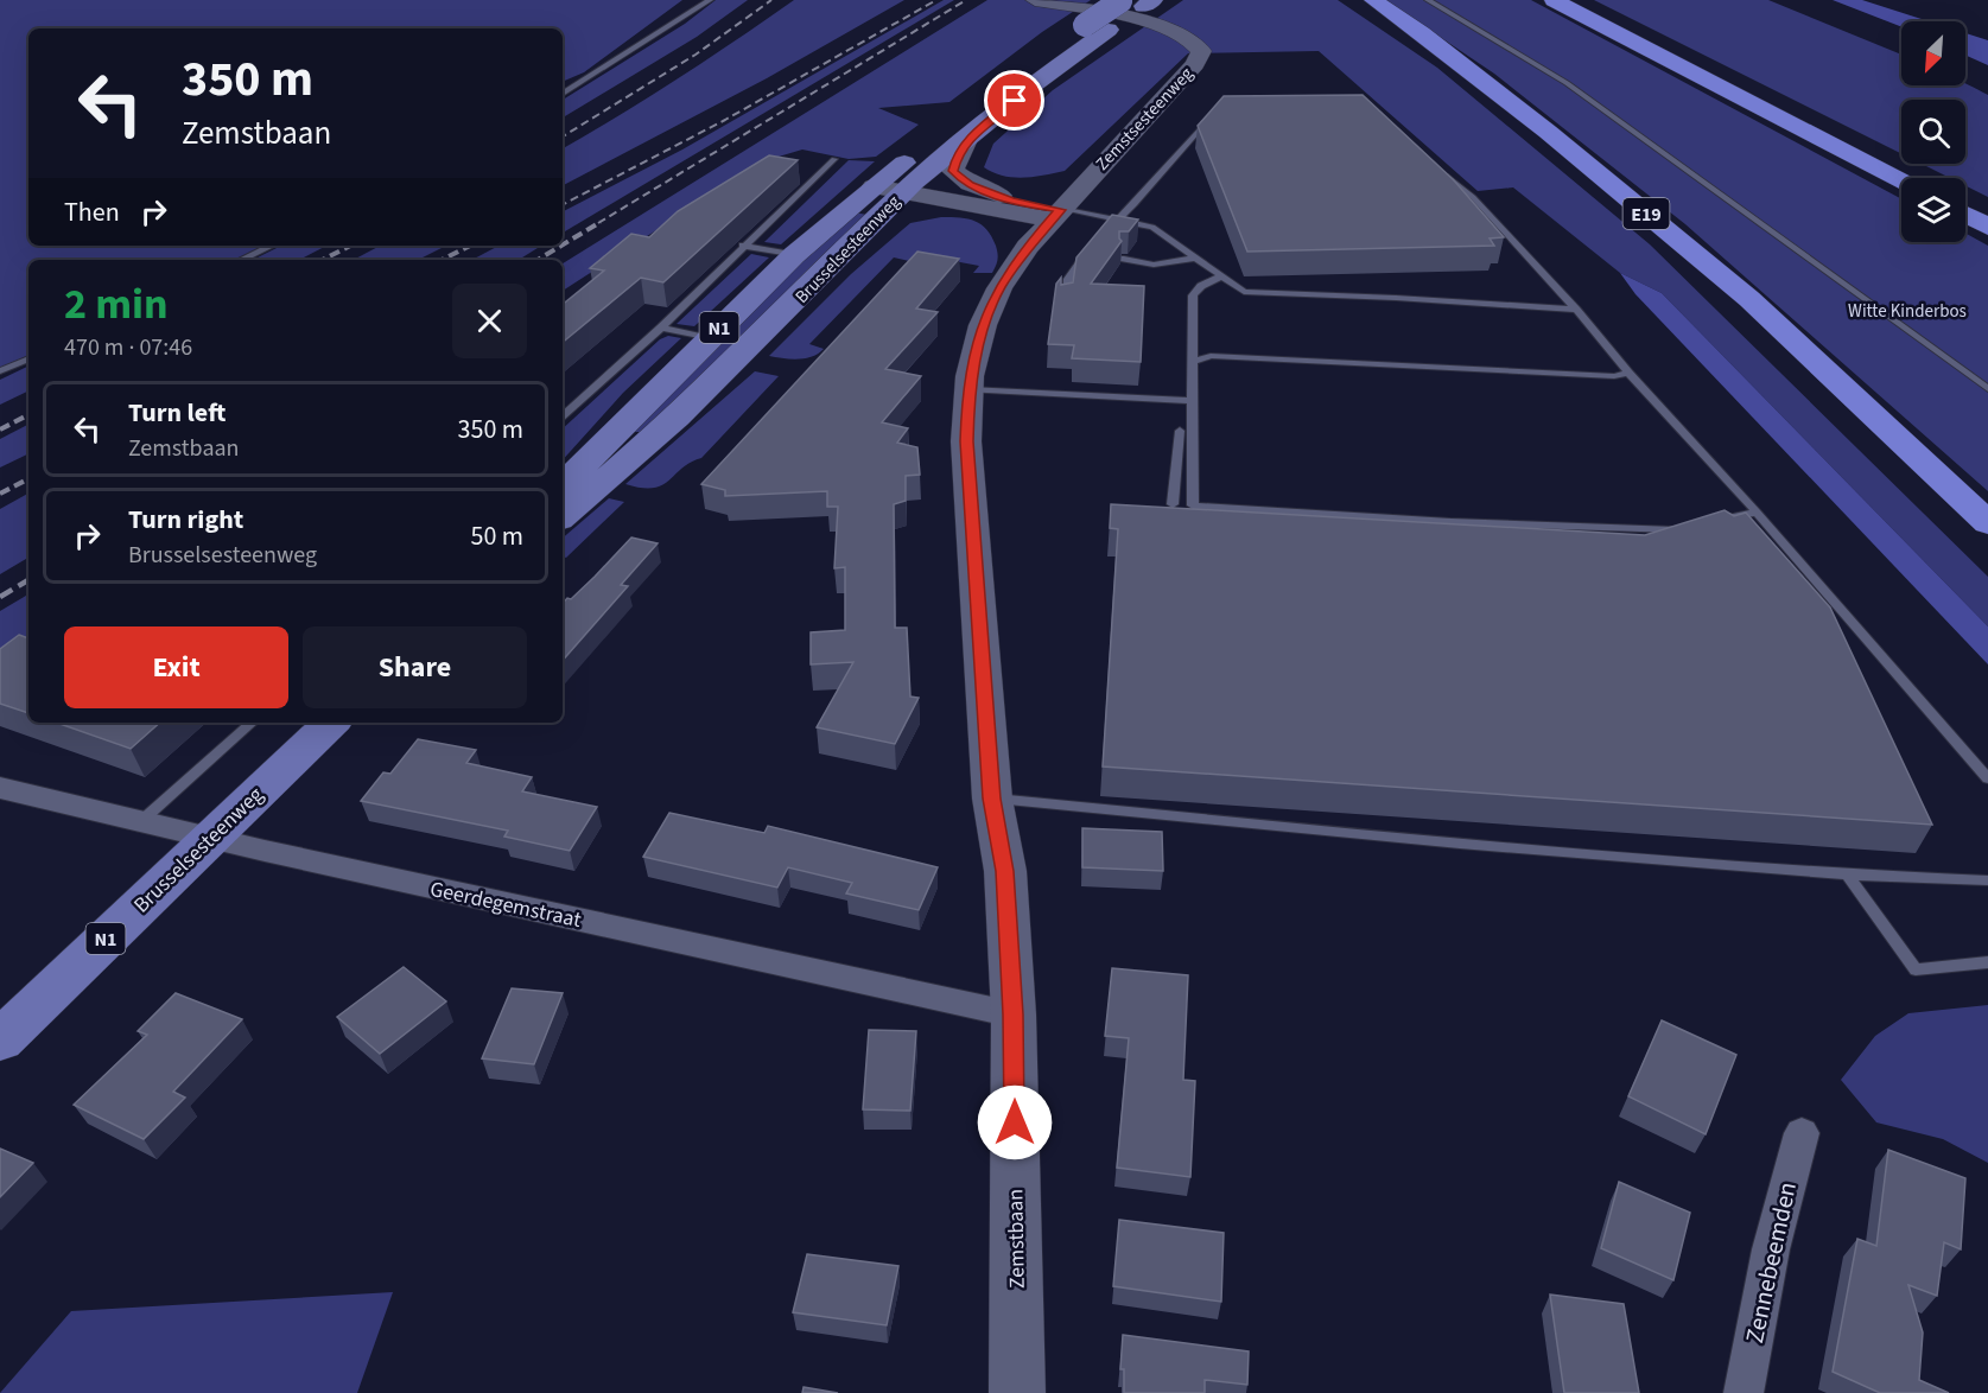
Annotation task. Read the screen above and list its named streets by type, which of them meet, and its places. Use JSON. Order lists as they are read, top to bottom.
{
  "streets": {
    "highway": ["E19"],
    "main road": ["Brusselsesteenweg", "N1"],
    "street": [
      "Zemstsesteenweg",
      "Geerdegemstraat",
      "Zemstbaan",
      "Zennebeemden"
    ]
  },
  "crossings": [
    ["Zemstsesteenweg", "Zemstbaan"],
    ["Brusselsesteenweg", "Geerdegemstraat"],
    ["Geerdegemstraat", "Zemstbaan"]
  ],
  "parks": ["Witte Kinderbos"],
  "north": "bottom left",
  "page": {
    "turn": ["350 m", "Zemstbaan"],
    "then": "Then",
    "heading": ["2 min", "470 m · 07:46"],
    "list": [
      {
        "name": "Turn left",
        "note": "Zemstbaan",
        "value": "350 m"
      },
      {
        "name": "Turn right",
        "note": "Brusselsesteenweg",
        "value": "50 m"
      }
    ],
    "buttons": ["Exit", "Share"]
  }
}
